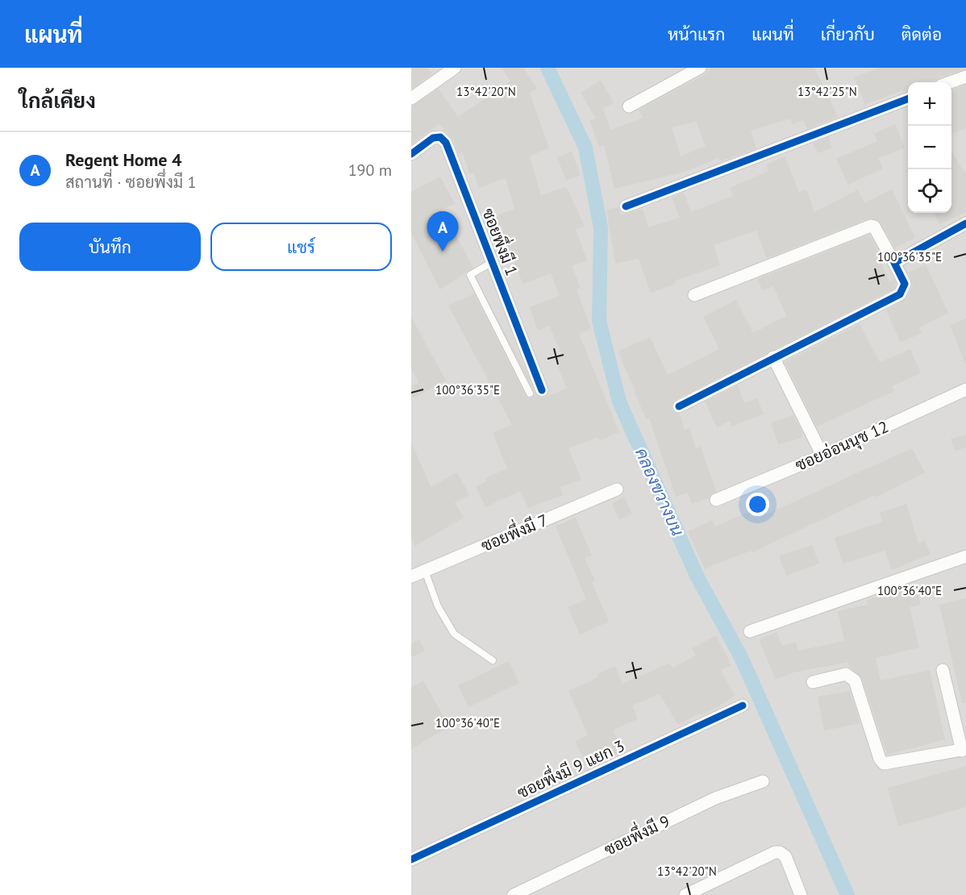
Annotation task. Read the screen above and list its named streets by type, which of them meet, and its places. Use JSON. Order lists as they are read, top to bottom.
{
  "streets": {
    "street": [
      "ซอยพึ่งมี 1",
      "ซอยอ่อนนุช 12",
      "ซอยพึ่งมี 7",
      "ซอยพึ่งมี 9 แยก 3",
      "ซอยพึ่งมี 9"
    ]
  },
  "water": ["คลองขวางบน"],
  "page": {
    "header": "แผนที่",
    "nav": [
      "หน้าแรก",
      "แผนที่",
      "เกี่ยวกับ",
      "ติดต่อ"
    ],
    "heading": "ใกล้เคียง",
    "map_buttons": ["+", "−"],
    "list": [
      {
        "mark": "A",
        "name": "Regent Home 4",
        "note": "สถานที่ · ซอยพึ่งมี 1",
        "value": "190 m"
      }
    ],
    "buttons": ["บันทึก", "แชร์"],
    "pins": "A"
  },
  "coordinates": [
    "13°42'20\"N",
    "13°42'25\"N",
    "100°36'35\"E",
    "100°36'40\"E"
  ]
}
